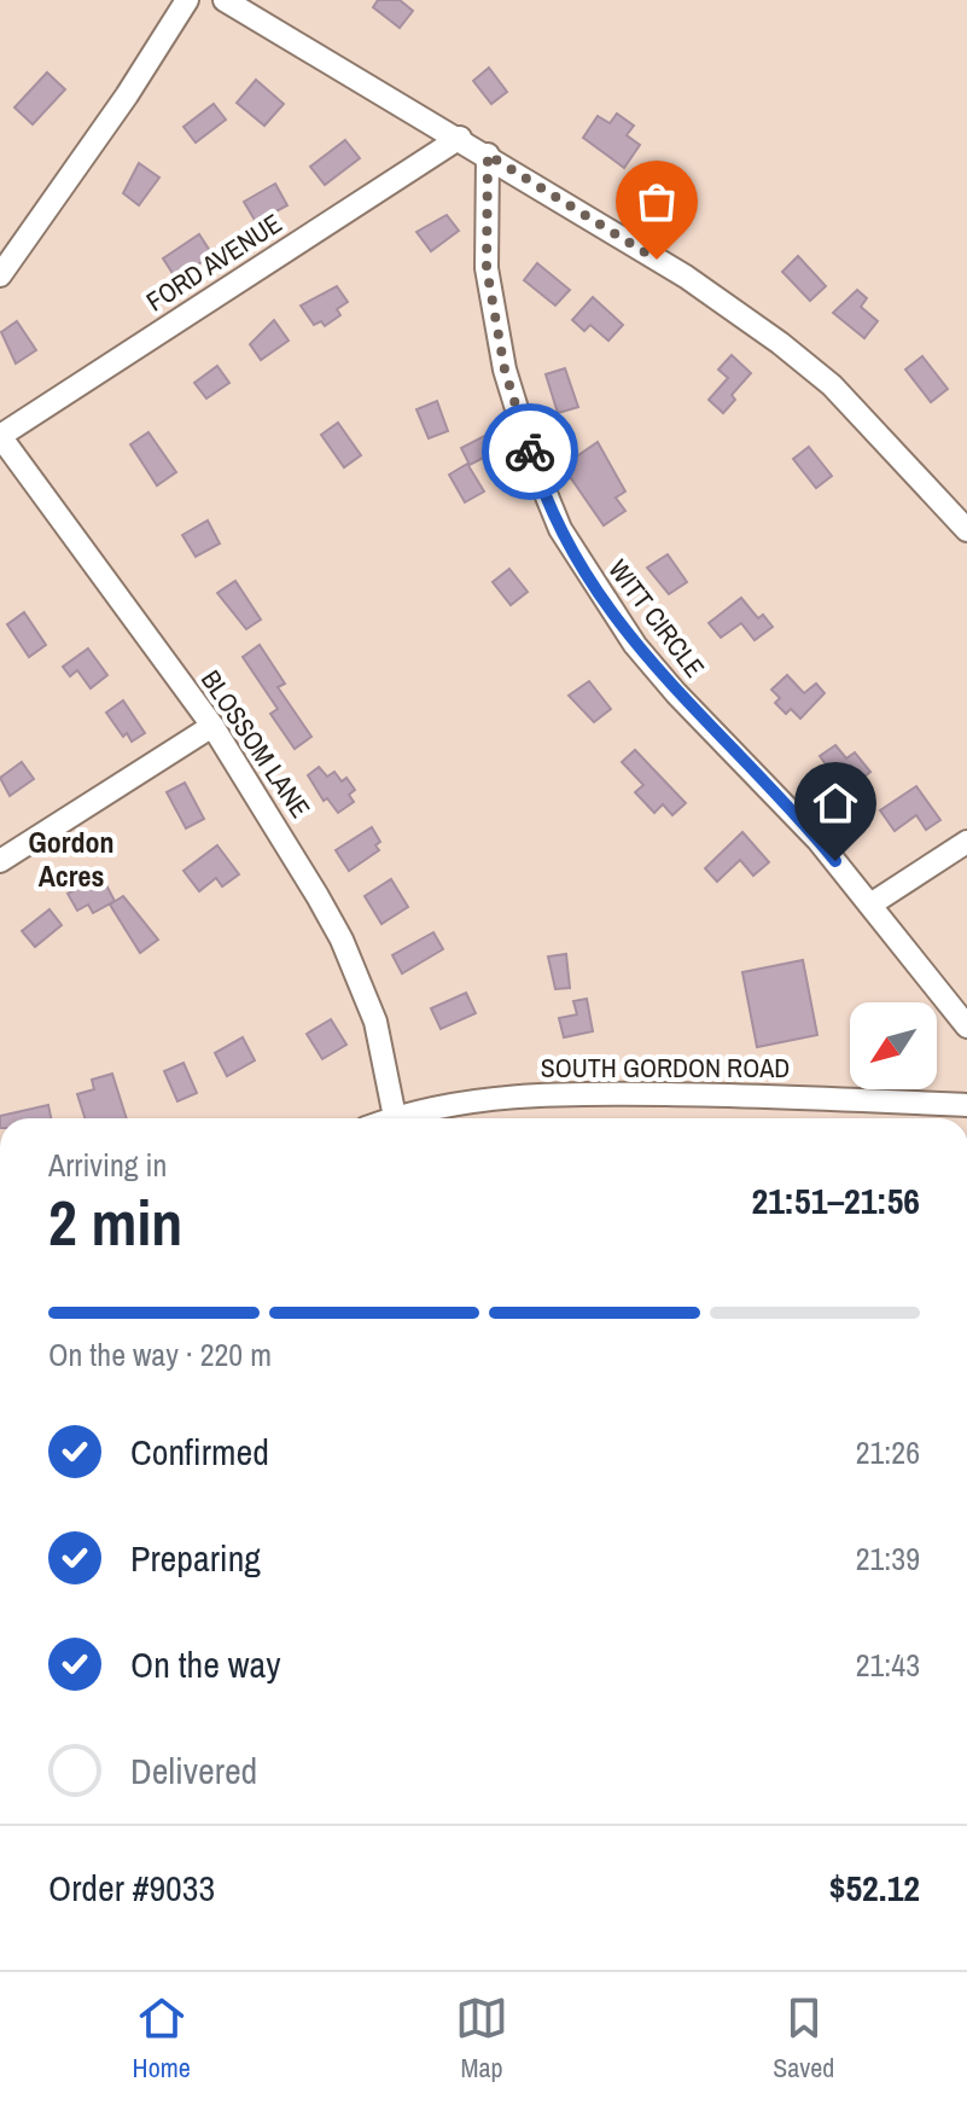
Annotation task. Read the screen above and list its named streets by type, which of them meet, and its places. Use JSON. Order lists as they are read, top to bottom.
{
  "streets": {
    "street": [
      "FORD AVENUE",
      "WITT CIRCLE",
      "BLOSSOM LANE",
      "SOUTH GORDON ROAD"
    ]
  },
  "crossings": [
    ["FORD AVENUE", "BLOSSOM LANE"]
  ],
  "districts": ["Gordon Acres"],
  "north": "bottom left",
  "page": {
    "heading": ["2 min", "Arriving in", "21:51–21:56"],
    "panel": ["Order #9033", "$52.12"],
    "bar": "On the way · 220 m",
    "list": [
      ["Confirmed", "21:26"],
      ["Preparing", "21:39"],
      ["On the way", "21:43"],
      "Delivered"
    ],
    "tabs": ["Home", "Map", "Saved"]
  }
}
